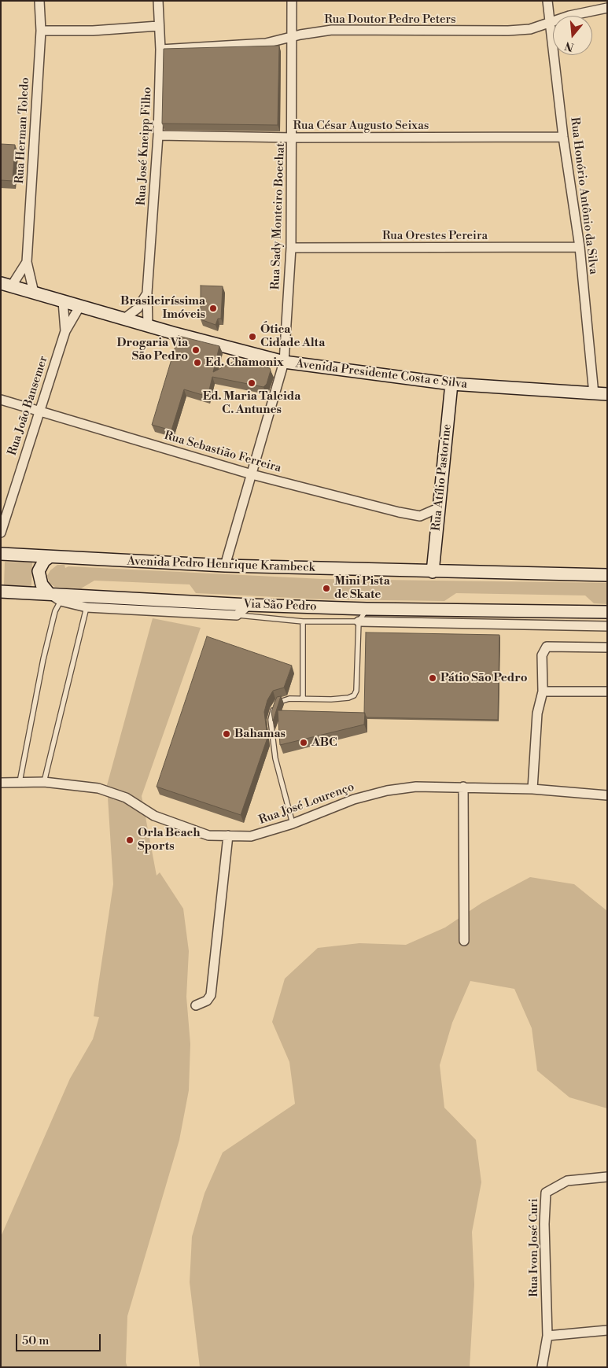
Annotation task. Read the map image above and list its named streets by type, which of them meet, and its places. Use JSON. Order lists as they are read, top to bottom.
{
  "streets": {
    "main road": [
      "Avenida Presidente Costa e Silva",
      "Rua Atílio Pastorine",
      "Avenida Pedro Henrique Krambeck",
      "Via São Pedro"
    ],
    "street": [
      "Rua Doutor Pedro Peters",
      "Rua César Augusto Seixas",
      "Rua Herman Toledo",
      "Rua José Kneipp Filho",
      "Rua Honório Antônio da Silva",
      "Rua Sady Monteiro Boechat",
      "Rua Orestes Pereira",
      "Rua João Bansemer",
      "Rua Sebastião Ferreira",
      "Rua José Lourenço",
      "Rua Ivon José Curi"
    ]
  },
  "crossings": [
    ["Rua Doutor Pedro Peters", "Rua José Kneipp Filho"],
    ["Rua Doutor Pedro Peters", "Rua Honório Antônio da Silva"],
    ["Rua Doutor Pedro Peters", "Rua Sady Monteiro Boechat"],
    ["Rua César Augusto Seixas", "Rua José Kneipp Filho"],
    ["Rua César Augusto Seixas", "Rua Honório Antônio da Silva"],
    ["Rua César Augusto Seixas", "Rua Sady Monteiro Boechat"],
    ["Rua Herman Toledo", "Avenida Presidente Costa e Silva"],
    ["Rua José Kneipp Filho", "Avenida Presidente Costa e Silva"],
    ["Rua Honório Antônio da Silva", "Rua Orestes Pereira"],
    ["Rua Honório Antônio da Silva", "Avenida Presidente Costa e Silva"],
    ["Rua Sady Monteiro Boechat", "Rua Orestes Pereira"],
    ["Rua Sady Monteiro Boechat", "Avenida Presidente Costa e Silva"],
    ["Rua Sady Monteiro Boechat", "Rua Sebastião Ferreira"],
    ["Rua Sady Monteiro Boechat", "Avenida Pedro Henrique Krambeck"],
    ["Avenida Presidente Costa e Silva", "Rua João Bansemer"],
    ["Avenida Presidente Costa e Silva", "Rua Atílio Pastorine"],
    ["Rua João Bansemer", "Rua Sebastião Ferreira"],
    ["Rua Sebastião Ferreira", "Rua Atílio Pastorine"],
    ["Rua Atílio Pastorine", "Avenida Pedro Henrique Krambeck"]
  ],
  "places": [
    "Brasileiríssima Imóveis",
    "Ótica Cidade Alta",
    "Drogaria Via São Pedro",
    "Ed. Chamonix",
    "Ed. Maria Talcida C. Antunes",
    "Mini Pista de Skate",
    "Pátio São Pedro",
    "Bahamas",
    "ABC",
    "Orla Beach Sports"
  ],
  "scale_bar": "50 m",
  "north": "bottom"
}
